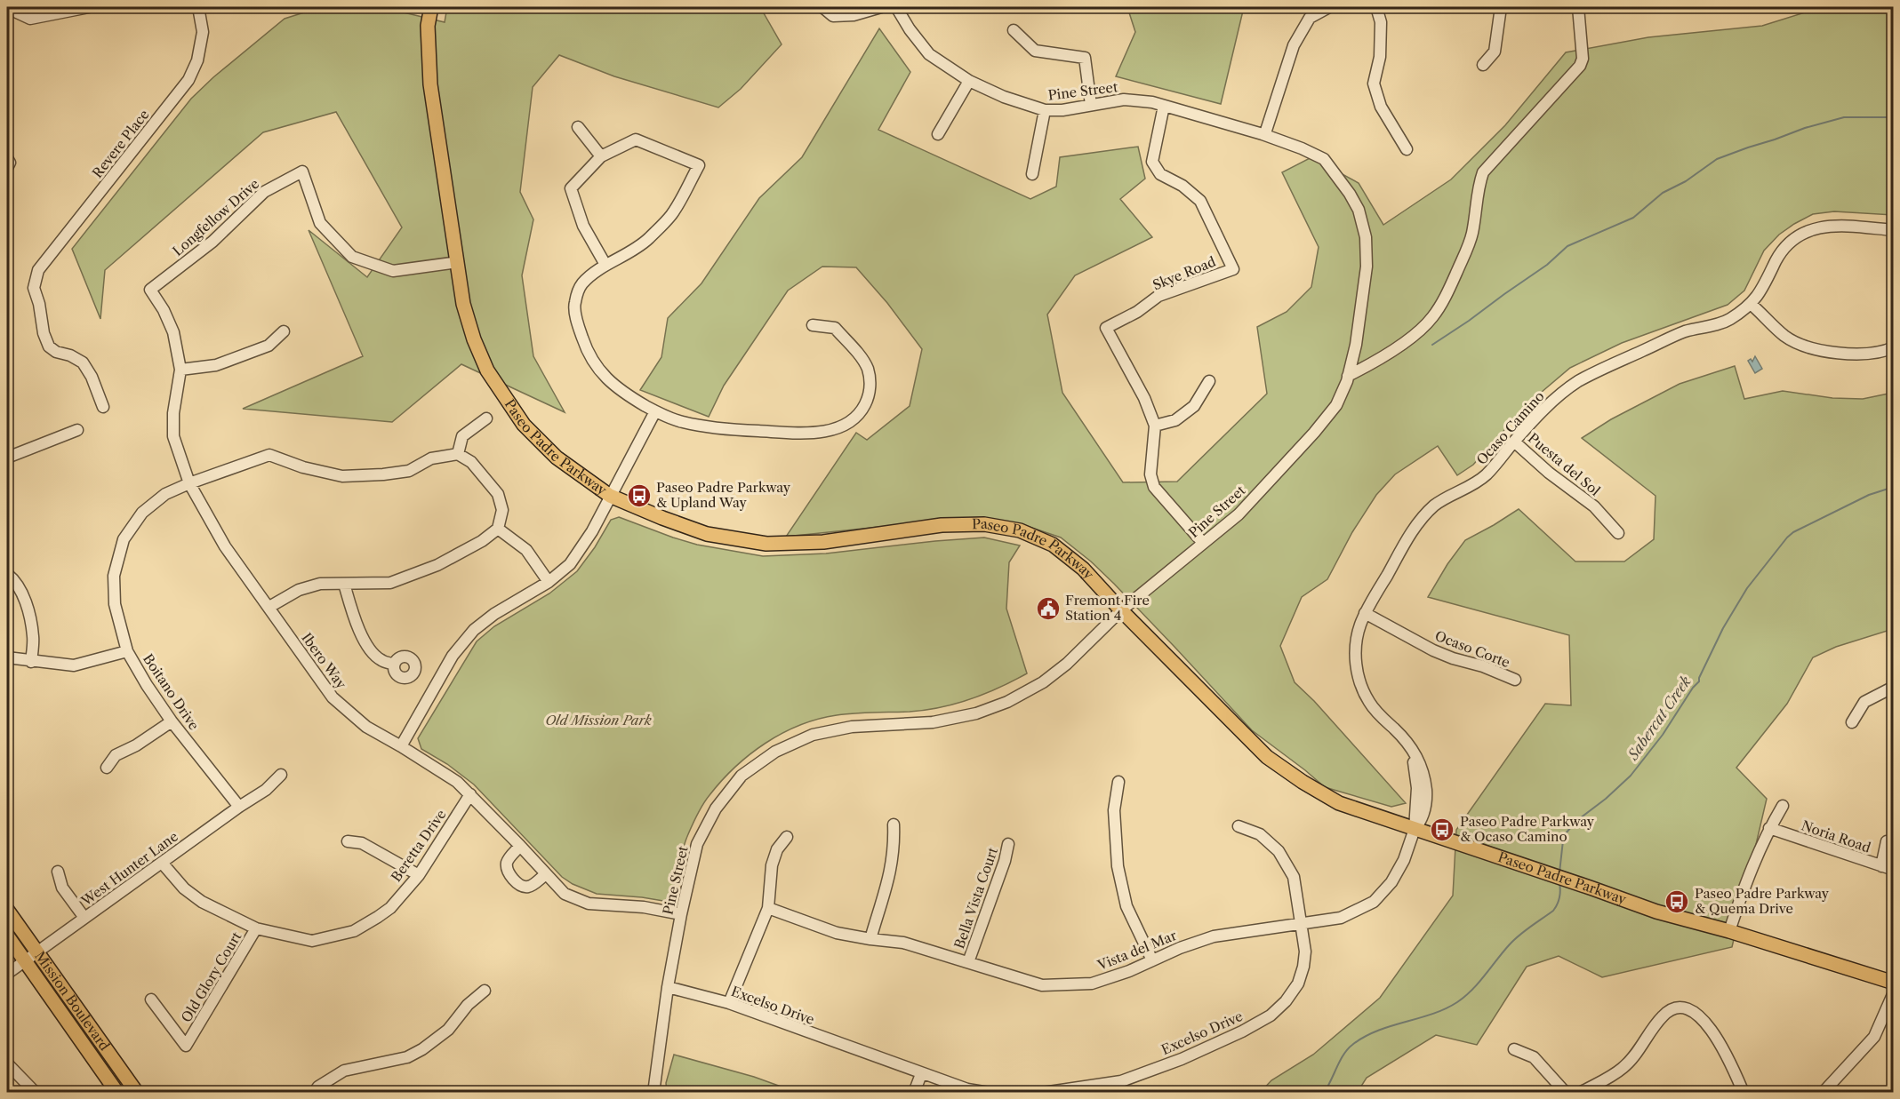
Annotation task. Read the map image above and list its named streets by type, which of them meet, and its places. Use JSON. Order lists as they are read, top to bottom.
{
  "streets": {
    "main road": ["Paseo Padre Parkway", "Mission Boulevard"],
    "street": [
      "Pine Street",
      "Revere Place",
      "Longfellow Drive",
      "Skye Road",
      "Ocaso Camino",
      "Puesta del Sol",
      "Ocaso Corte",
      "Ibero Way",
      "Boitano Drive",
      "Noria Road",
      "Beretta Drive",
      "West Hunter Lane",
      "Bella Vista Court",
      "Vista del Mar",
      "Old Glory Court",
      "Excelso Drive"
    ]
  },
  "crossings": [
    ["Pine Street", "Skye Road"],
    ["Pine Street", "Paseo Padre Parkway"],
    ["Pine Street", "Ibero Way"],
    ["Pine Street", "Excelso Drive"],
    ["Longfellow Drive", "Paseo Padre Parkway"],
    ["Longfellow Drive", "Ibero Way"],
    ["Ocaso Camino", "Paseo Padre Parkway"],
    ["Ocaso Camino", "Puesta del Sol"],
    ["Ocaso Camino", "Ocaso Corte"],
    ["Ocaso Camino", "Vista del Mar"],
    ["Paseo Padre Parkway", "Vista del Mar"],
    ["Ibero Way", "Boitano Drive"],
    ["Ibero Way", "Beretta Drive"],
    ["Boitano Drive", "West Hunter Lane"],
    ["Beretta Drive", "West Hunter Lane"],
    ["Beretta Drive", "Old Glory Court"],
    ["West Hunter Lane", "Mission Boulevard"],
    ["Bella Vista Court", "Vista del Mar"],
    ["Vista del Mar", "Excelso Drive"]
  ],
  "water": ["Sabercat Creek"],
  "parks": ["Old Mission Park"],
  "places": {
    "bus stop": ["Paseo Padre Parkway & Upland Way", "Paseo Padre Parkway & Ocaso Camino", "Paseo Padre Parkway & Quema Drive"],
    "public building": ["Fremont Fire Station 4"]
  }
}
